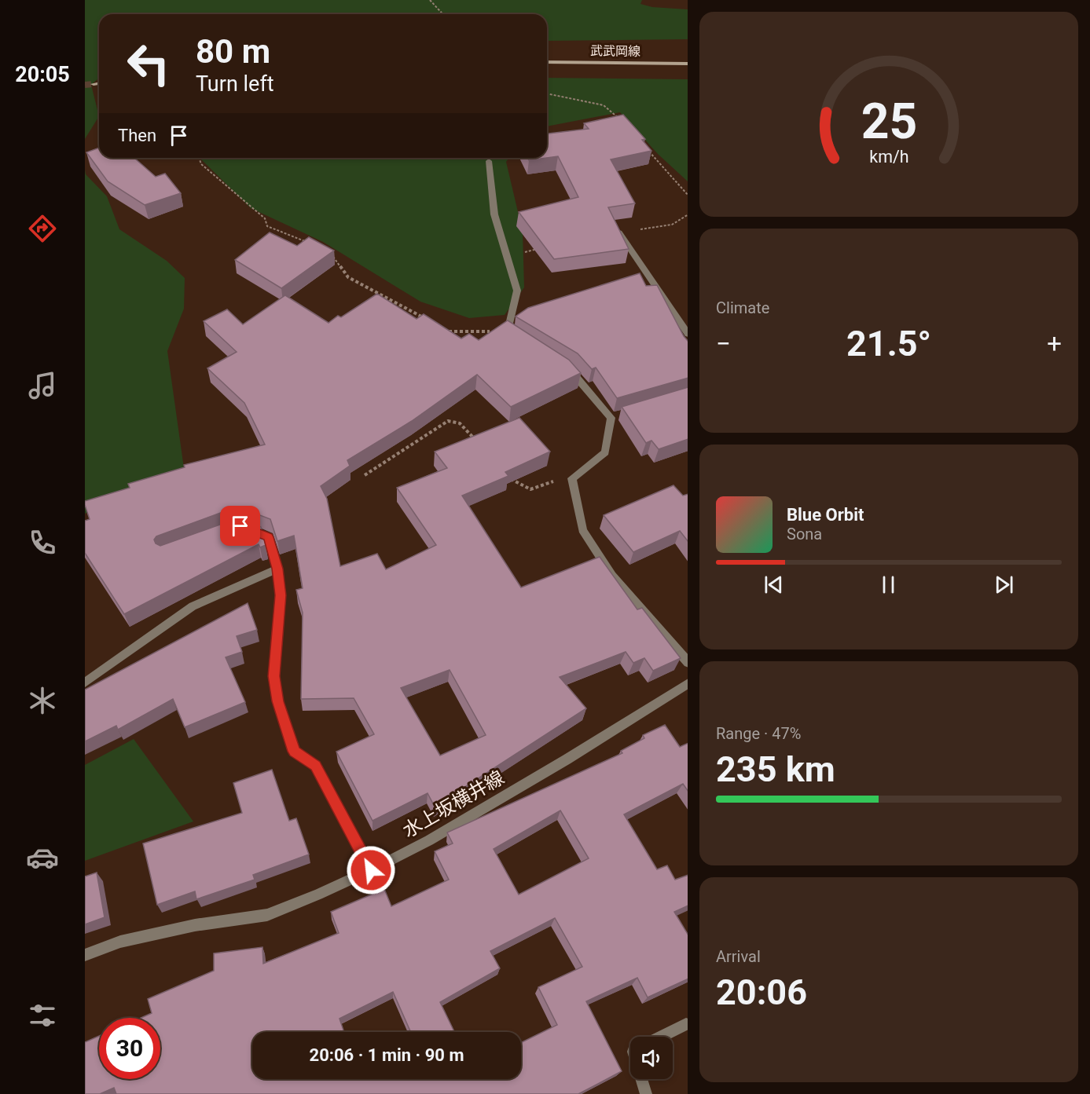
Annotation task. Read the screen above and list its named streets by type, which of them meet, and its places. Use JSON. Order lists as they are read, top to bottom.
{
  "streets": {
    "street": ["武武岡線", "水上坂横井線"]
  },
  "page": {
    "tabs": "20:05",
    "turn": ["80 m", "Turn left"],
    "then": "Then",
    "tile": [
      "Climate",
      ["Range · 47%", "235 km"],
      ["Arrival", "20:06"]
    ],
    "heat": ["−", "21.5°", "+"],
    "song": ["Blue Orbit", "Sona"],
    "limit": "30",
    "trip": "20:06 · 1 min · 90 m",
    "gauge": ["25", "km/h"]
  }
}
